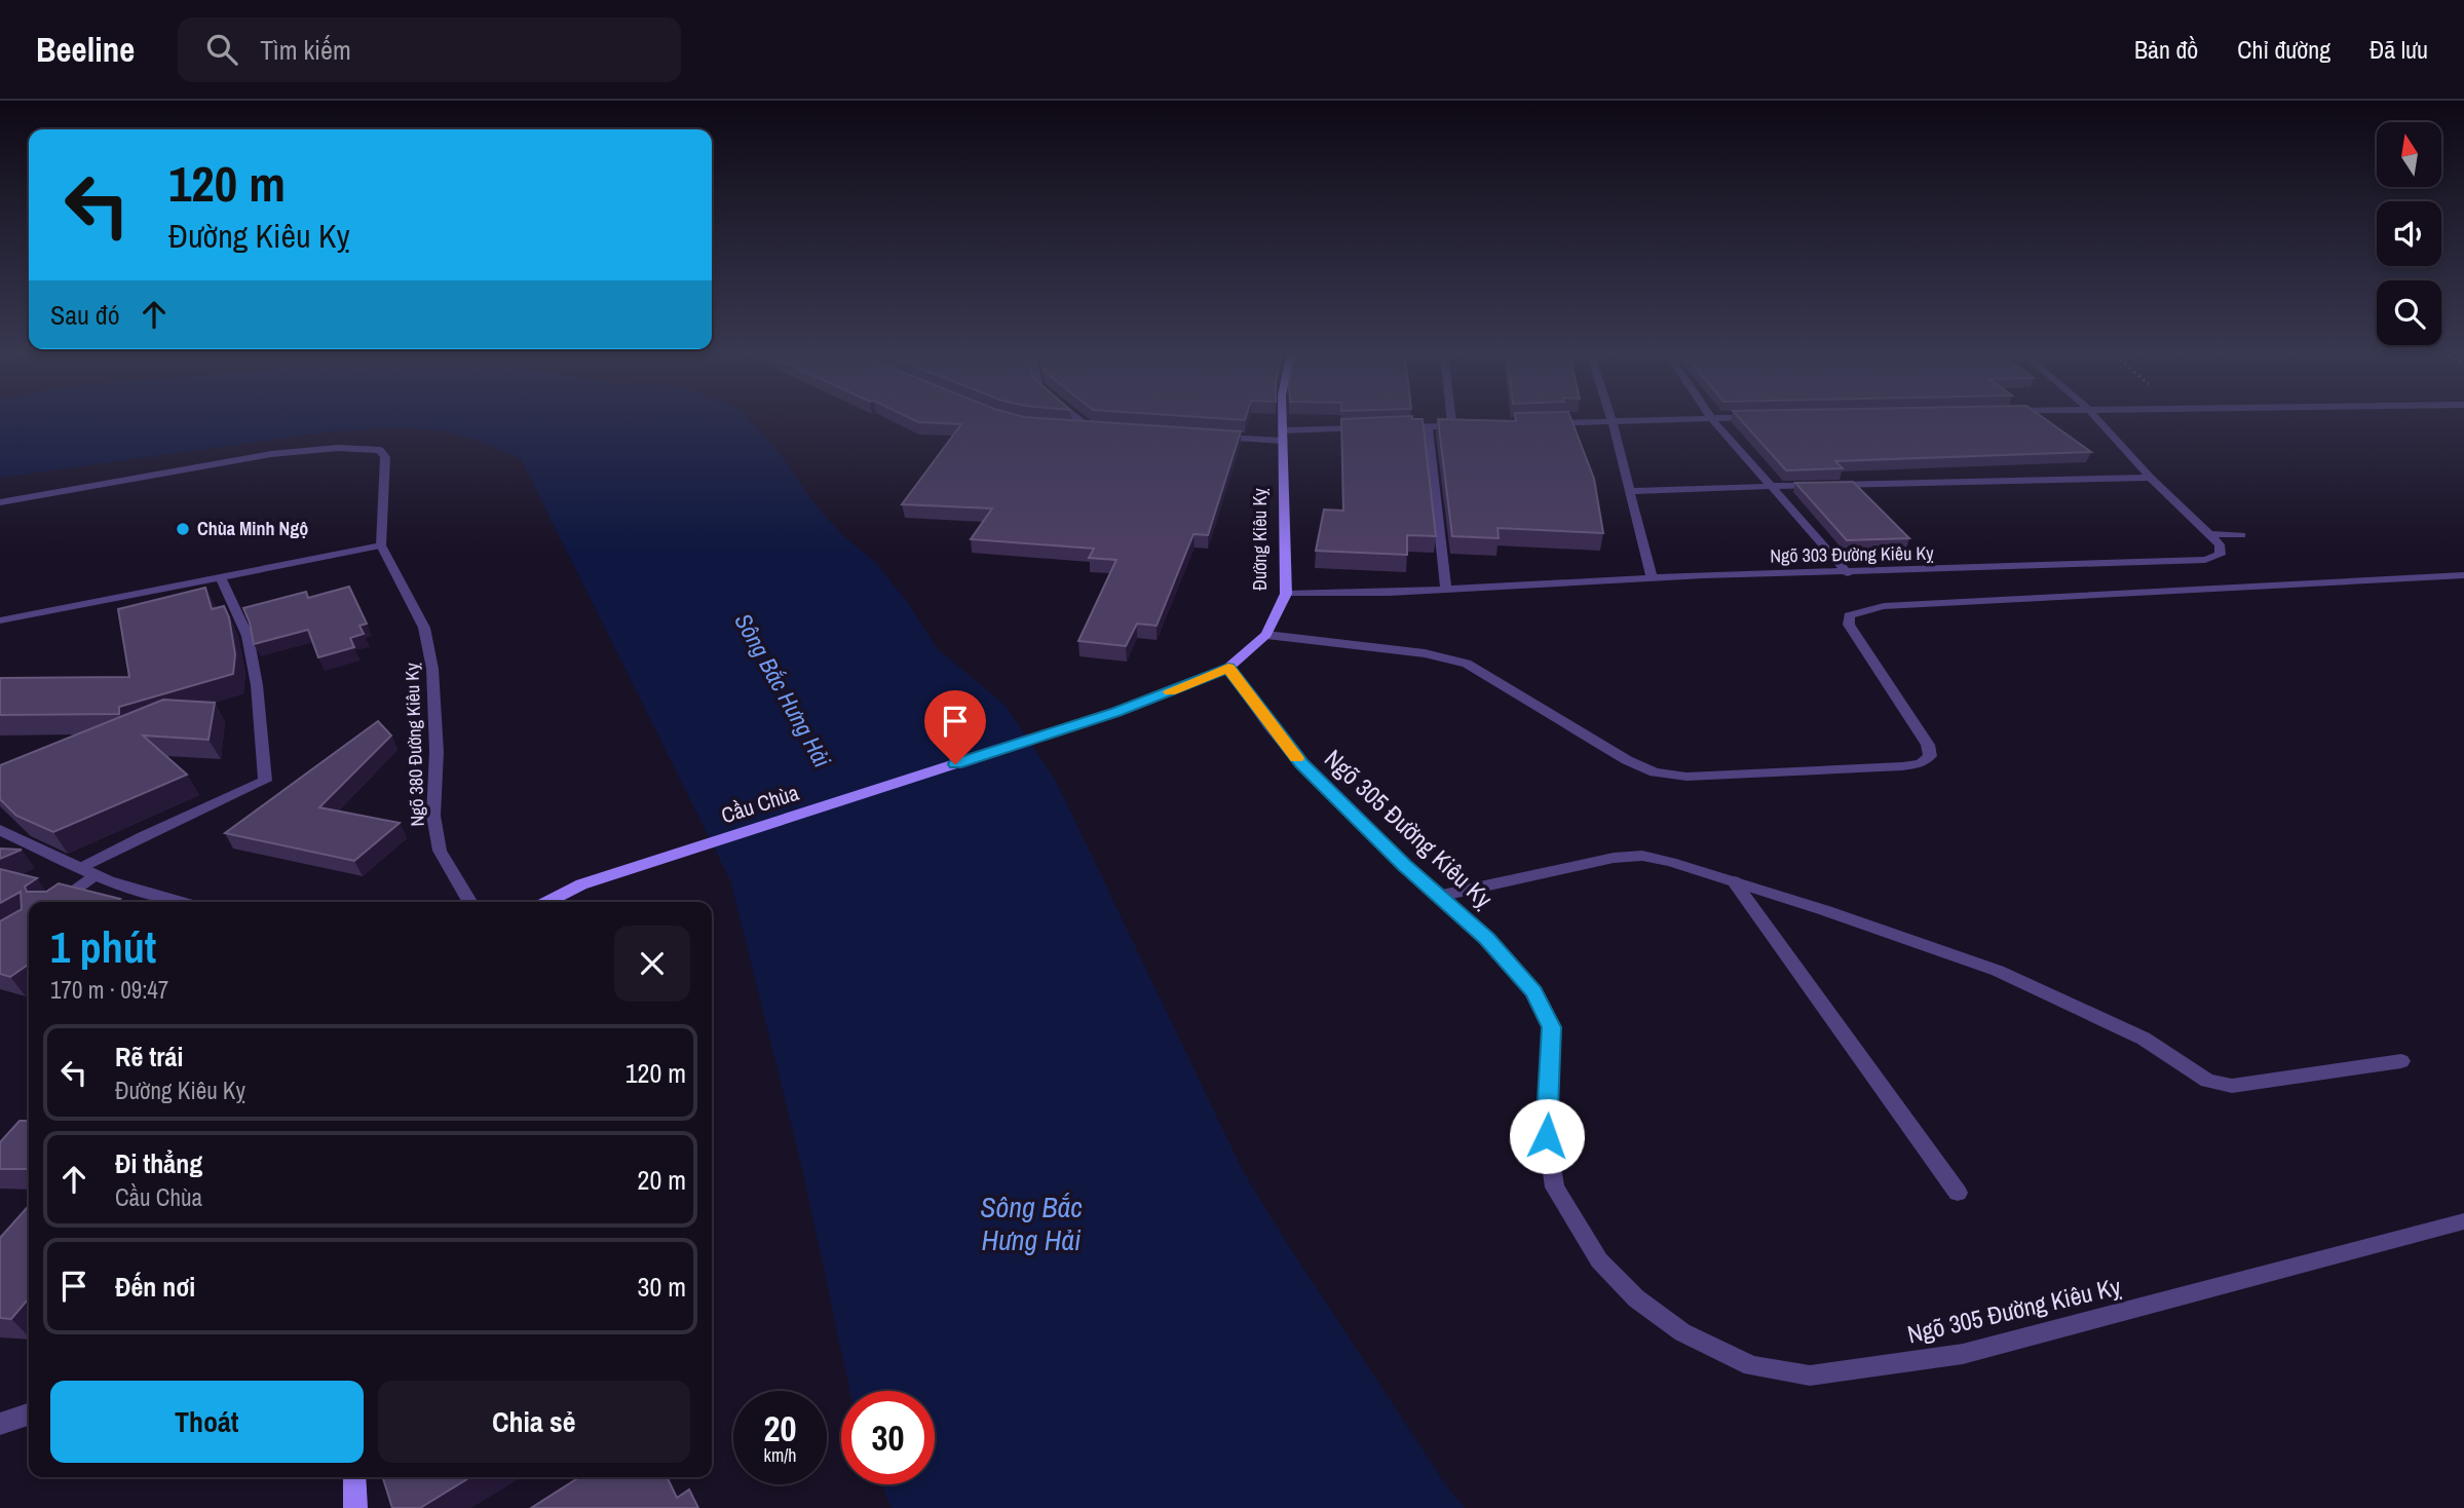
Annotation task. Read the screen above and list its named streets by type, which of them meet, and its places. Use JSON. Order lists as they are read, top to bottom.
{
  "streets": {
    "main road": ["Đường Kiêu Kỵ", "Cầu Chùa"],
    "street": ["Ngõ 303 Đường Kiêu Kỵ", "Ngõ 380 Đường Kiêu Kỵ", "Ngõ 305 Đường Kiêu Kỵ"]
  },
  "crossings": [
    ["Đường Kiêu Kỵ", "Ngõ 303 Đường Kiêu Kỵ"],
    ["Đường Kiêu Kỵ", "Cầu Chùa"],
    ["Đường Kiêu Kỵ", "Ngõ 305 Đường Kiêu Kỵ"]
  ],
  "water": ["Sông Bắc Hưng Hải"],
  "places": ["Chùa Minh Ngộ"],
  "north": "top",
  "page": {
    "header": "Beeline",
    "search": "Tìm kiếm",
    "nav": ["Bản đồ", "Chỉ đường", "Đã lưu"],
    "turn": ["120 m", "Đường Kiêu Kỵ"],
    "then": "Sau đó",
    "heading": ["1 phút", "170 m · 09:47"],
    "list": [
      {
        "name": "Rẽ trái",
        "note": "Đường Kiêu Kỵ",
        "value": "120 m"
      },
      {
        "name": "Đi thẳng",
        "note": "Cầu Chùa",
        "value": "20 m"
      },
      {
        "name": "Đến nơi",
        "value": "30 m"
      }
    ],
    "buttons": ["Thoát", "Chia sẻ"],
    "speed": "20 km/h",
    "limit": "30"
  }
}
